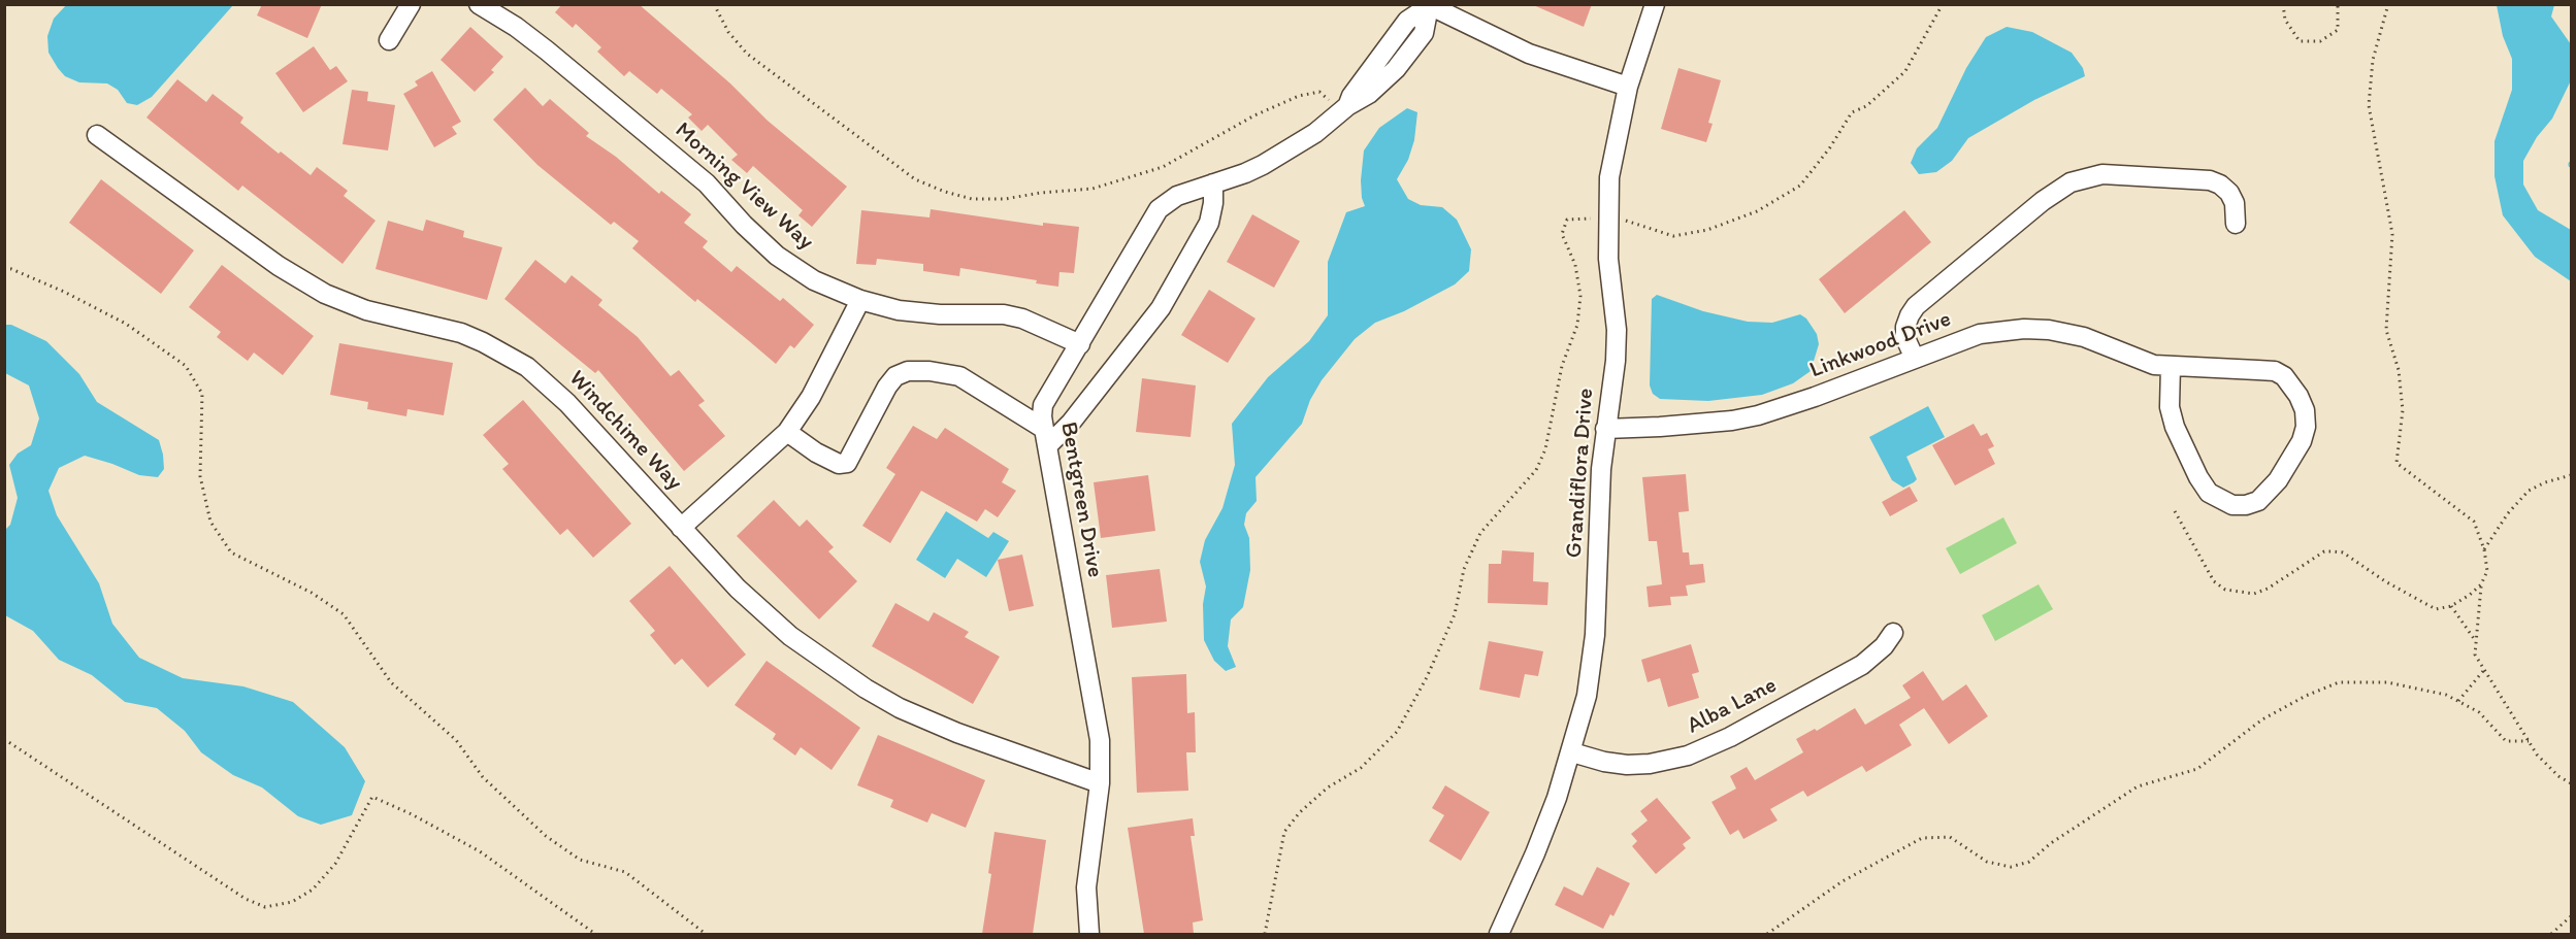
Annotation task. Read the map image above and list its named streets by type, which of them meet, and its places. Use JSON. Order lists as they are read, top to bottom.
{
  "streets": {
    "street": [
      "Morning View Way",
      "Linkwood Drive",
      "Windchime Way",
      "Grandiflora Drive",
      "Bentgreen Drive",
      "Alba Lane"
    ]
  },
  "crossings": [
    ["Morning View Way", "Bentgreen Drive"],
    ["Linkwood Drive", "Grandiflora Drive"],
    ["Windchime Way", "Bentgreen Drive"],
    ["Grandiflora Drive", "Alba Lane"]
  ]
}
